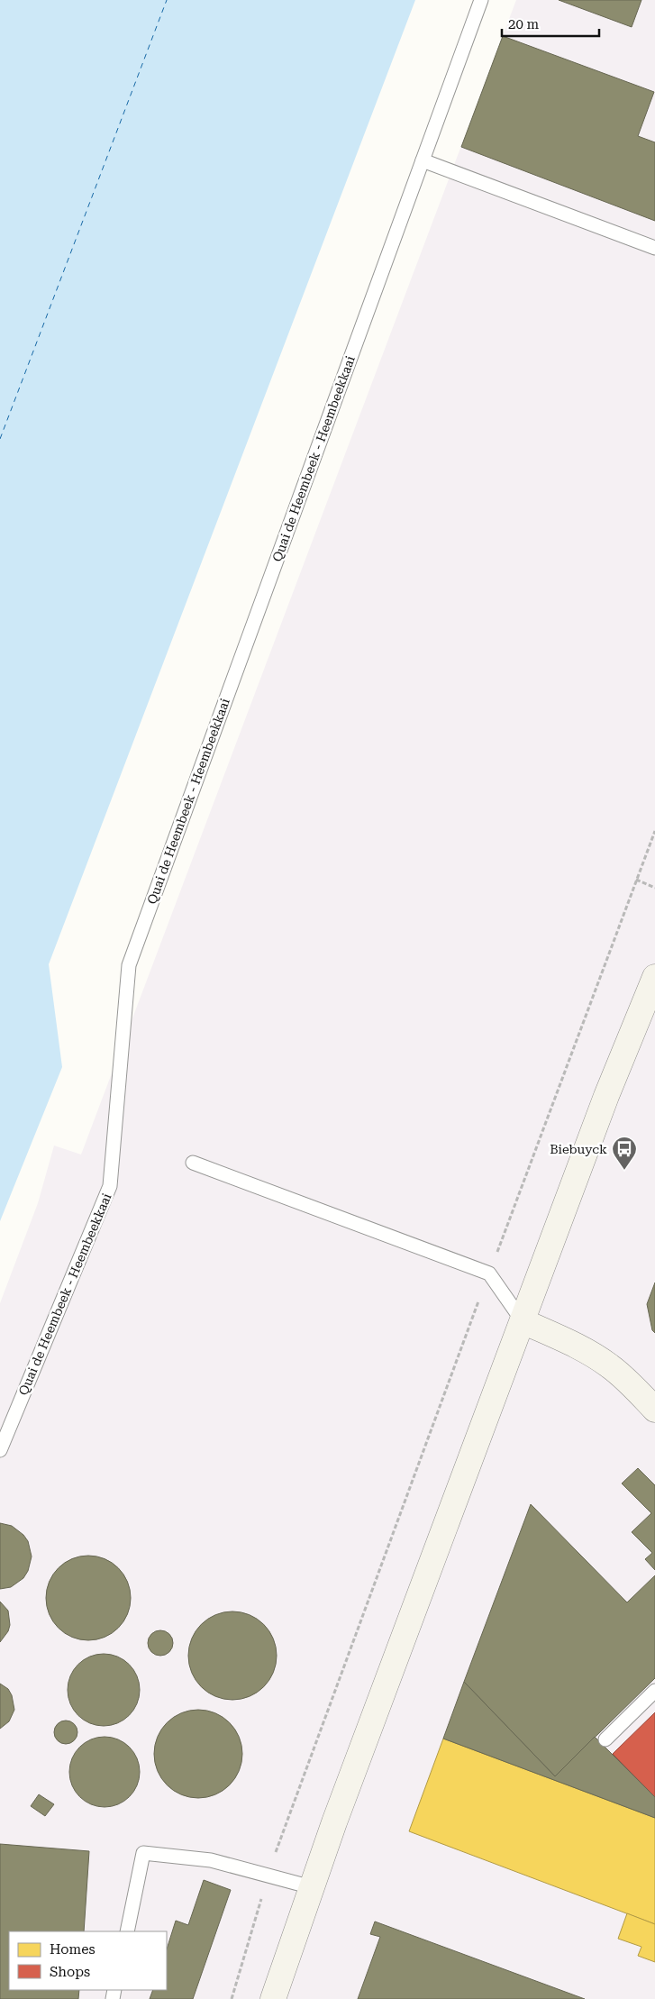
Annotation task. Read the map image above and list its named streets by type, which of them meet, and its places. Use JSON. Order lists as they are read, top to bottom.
{
  "streets": {
    "lane": ["Quai de Heembeek - Heembeekkaai"]
  },
  "places": {
    "bus stop": ["Biebuyck"]
  },
  "legend": ["Homes", "Shops"],
  "scale_bar": "20 m"
}
